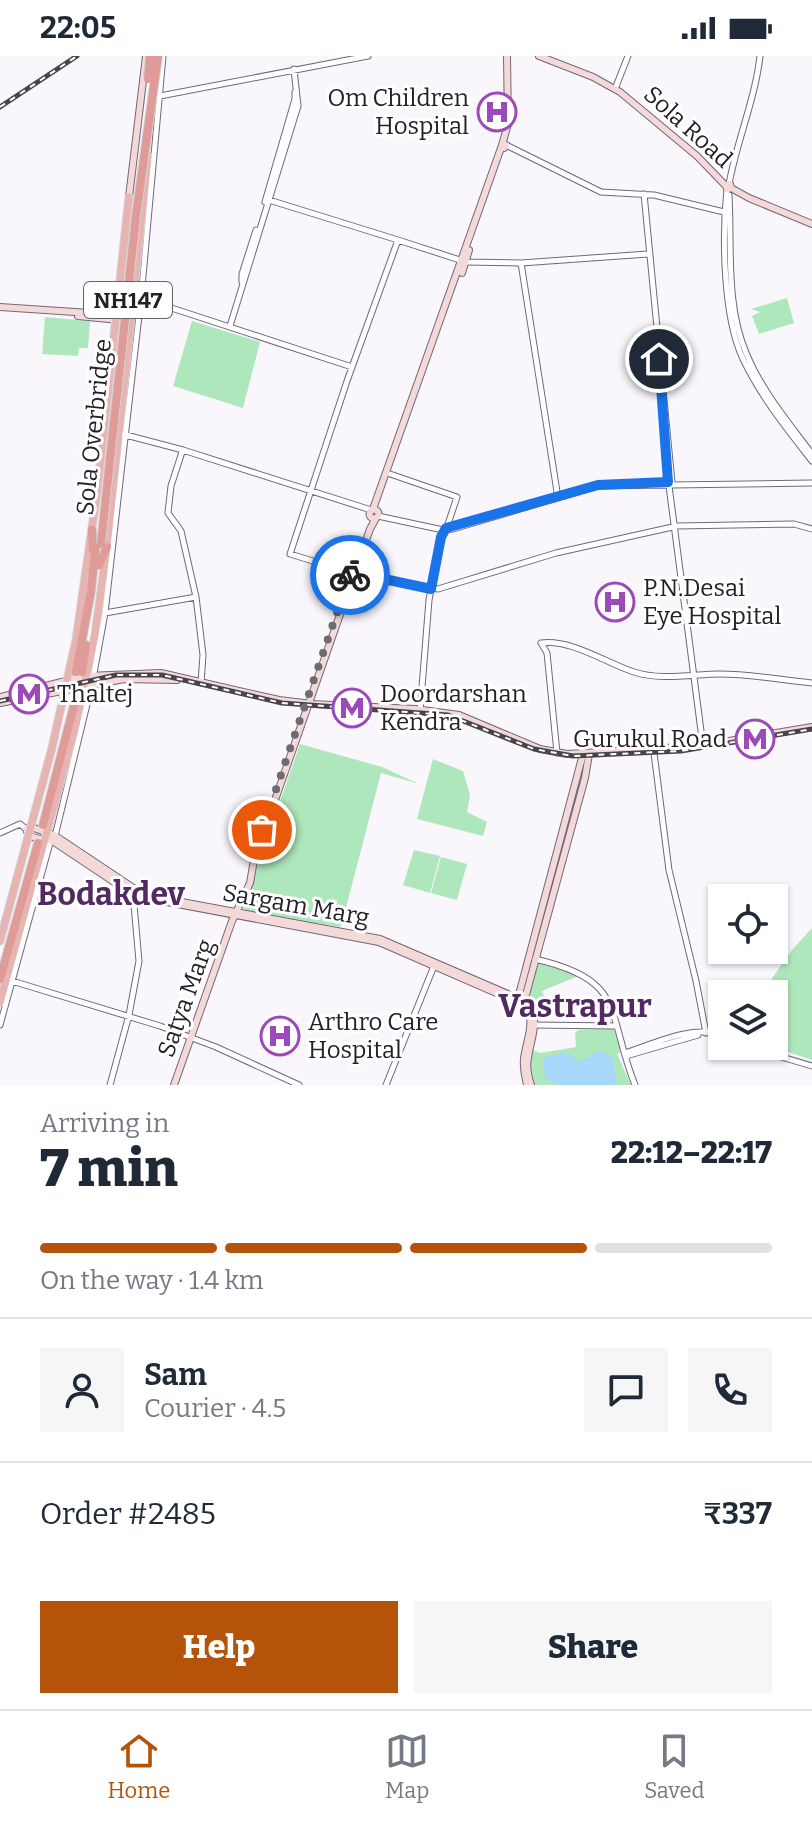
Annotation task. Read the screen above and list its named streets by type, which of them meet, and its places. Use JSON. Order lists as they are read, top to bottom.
{
  "streets": {
    "highway": ["NH147", "Sola Overbridge"],
    "main road": ["Sola Road", "Sargam Marg", "Satya Marg"]
  },
  "crossings": [
    ["NH147", "Sola Overbridge"],
    ["NH147", "Sargam Marg"],
    ["Sargam Marg", "Satya Marg"]
  ],
  "districts": ["Bodakdev", "Vastrapur"],
  "places": {
    "hospital": ["Om Children Hospital", "P.N.Desai Eye Hospital", "Arthro Care Hospital"],
    "metro station": ["Thaltej", "Doordarshan Kendra", "Gurukul Road"]
  },
  "page": {
    "status": "22:05",
    "heading": ["7 min", "Arriving in", "22:12–22:17"],
    "panel": [
      "Sam",
      "Courier · 4.5",
      "Order #2485",
      "₹337"
    ],
    "bar": "On the way · 1.4 km",
    "buttons": ["Help", "Share"],
    "tabs": ["Home", "Map", "Saved"]
  }
}
